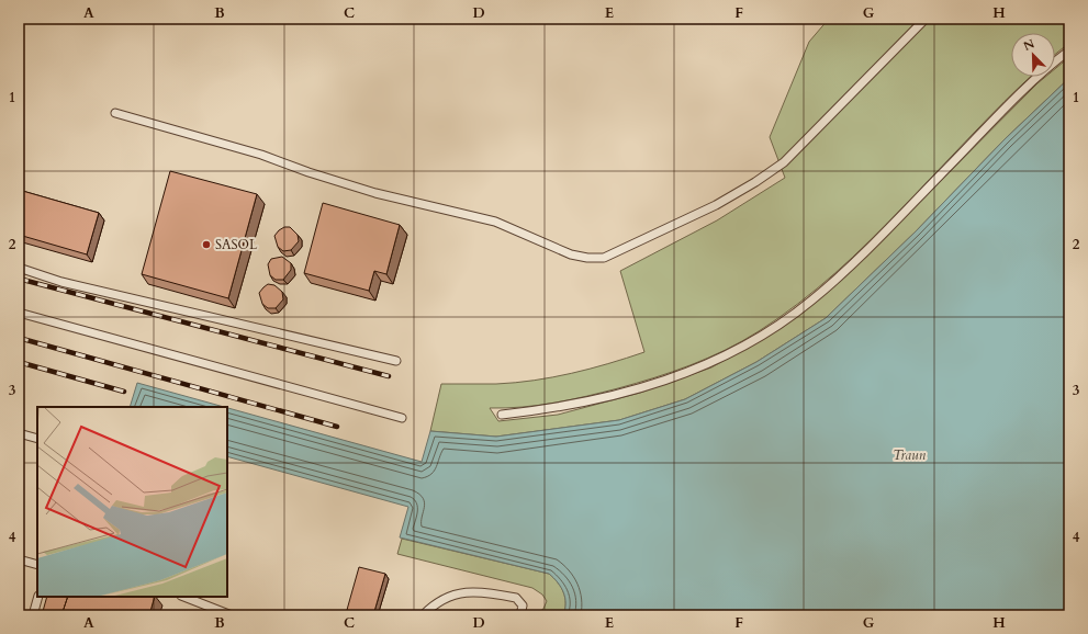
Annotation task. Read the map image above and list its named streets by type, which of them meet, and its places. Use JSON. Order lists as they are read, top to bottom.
{
  "water": ["Traun"],
  "places": ["SASOL"],
  "north": "top left",
  "grid": {
    "columns": [
      "A",
      "B",
      "C",
      "D",
      "E",
      "F",
      "G",
      "H"
    ],
    "rows": [
      "1",
      "2",
      "3",
      "4"
    ]
  }
}
